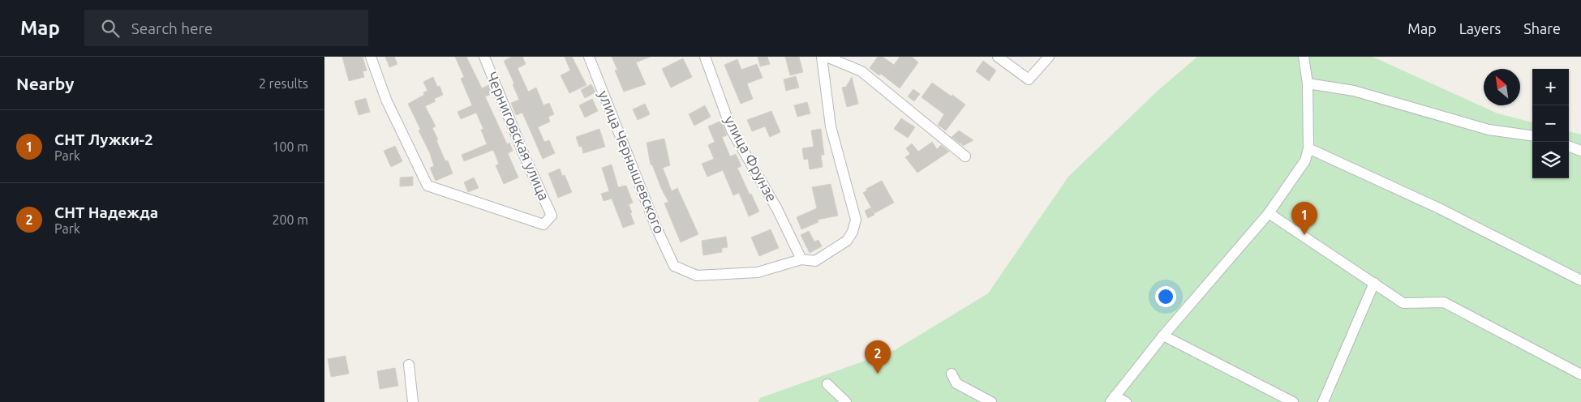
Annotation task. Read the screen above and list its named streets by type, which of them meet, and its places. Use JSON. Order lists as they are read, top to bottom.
{
  "streets": {
    "street": ["Черниговская улица", "улица Фрунзе", "улица Чернышевского"]
  },
  "crossings": [
    ["улица Фрунзе", "улица Чернышевского"]
  ],
  "north": "top left",
  "page": {
    "header": "Map",
    "search": "Search here",
    "nav": ["Map", "Layers", "Share"],
    "heading": ["Nearby", "2 results"],
    "map_buttons": ["+", "−"],
    "list": [
      {
        "mark": "1",
        "name": "СНТ Лужки-2",
        "note": "Park",
        "value": "100 m"
      },
      {
        "mark": "2",
        "name": "СНТ Надежда",
        "note": "Park",
        "value": "200 m"
      }
    ],
    "pins": ["1", "2"]
  }
}
